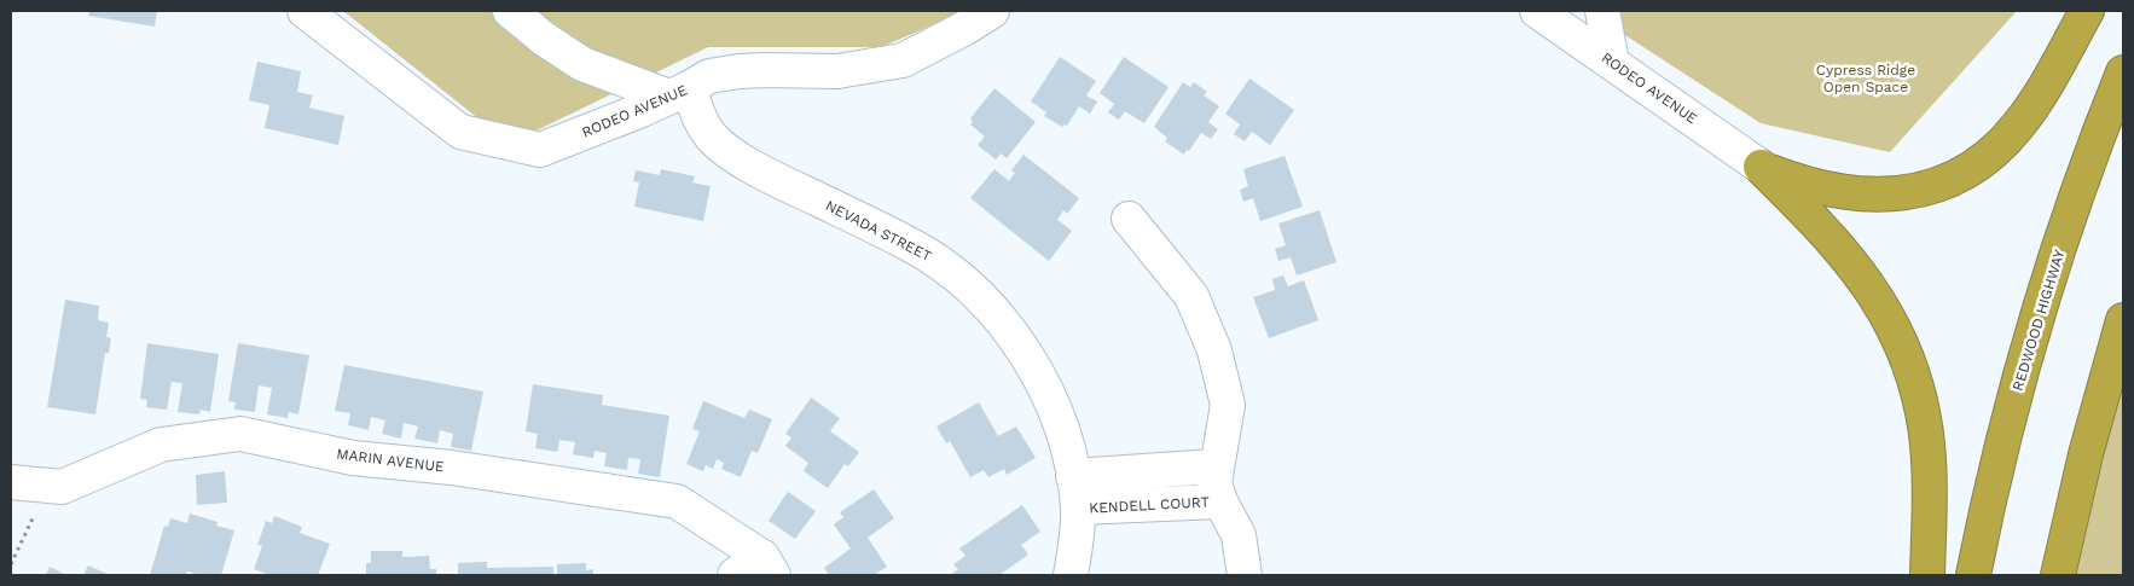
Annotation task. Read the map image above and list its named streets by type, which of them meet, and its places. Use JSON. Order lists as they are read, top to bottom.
{
  "streets": {
    "highway": ["REDWOOD HIGHWAY"],
    "street": [
      "RODEO AVENUE",
      "NEVADA STREET",
      "MARIN AVENUE",
      "KENDELL COURT"
    ]
  },
  "crossings": [
    ["RODEO AVENUE", "NEVADA STREET"],
    ["NEVADA STREET", "KENDELL COURT"]
  ],
  "parks": ["Cypress Ridge Open Space"]
}
